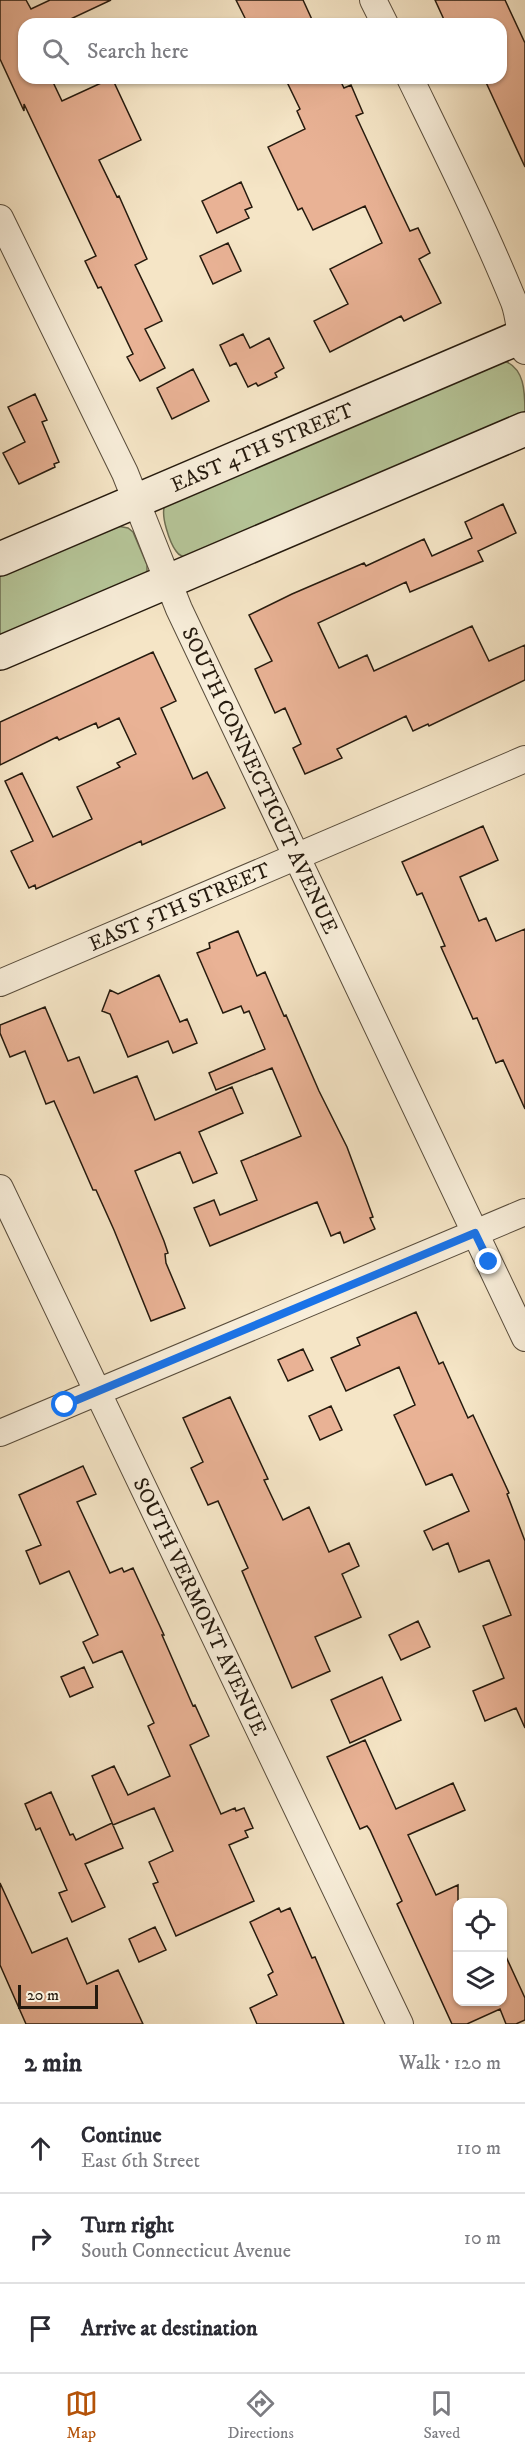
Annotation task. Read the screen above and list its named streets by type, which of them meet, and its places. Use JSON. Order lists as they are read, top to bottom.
{
  "streets": {
    "street": [
      "EAST 4TH STREET",
      "SOUTH CONNECTICUT AVENUE",
      "EAST 5TH STREET",
      "SOUTH VERMONT AVENUE"
    ]
  },
  "crossings": [
    ["EAST 4TH STREET", "SOUTH CONNECTICUT AVENUE"],
    ["SOUTH CONNECTICUT AVENUE", "EAST 5TH STREET"]
  ],
  "scale_bar": "20 m",
  "page": {
    "search": "Search here",
    "scale": "20 m",
    "heading": ["2 min", "Walk · 120 m"],
    "list": [
      ["Continue", "East 6th Street", "110 m"],
      ["Turn right", "South Connecticut Avenue", "10 m"],
      "Arrive at destination"
    ],
    "nav": ["Map", "Directions", "Saved"]
  }
}
